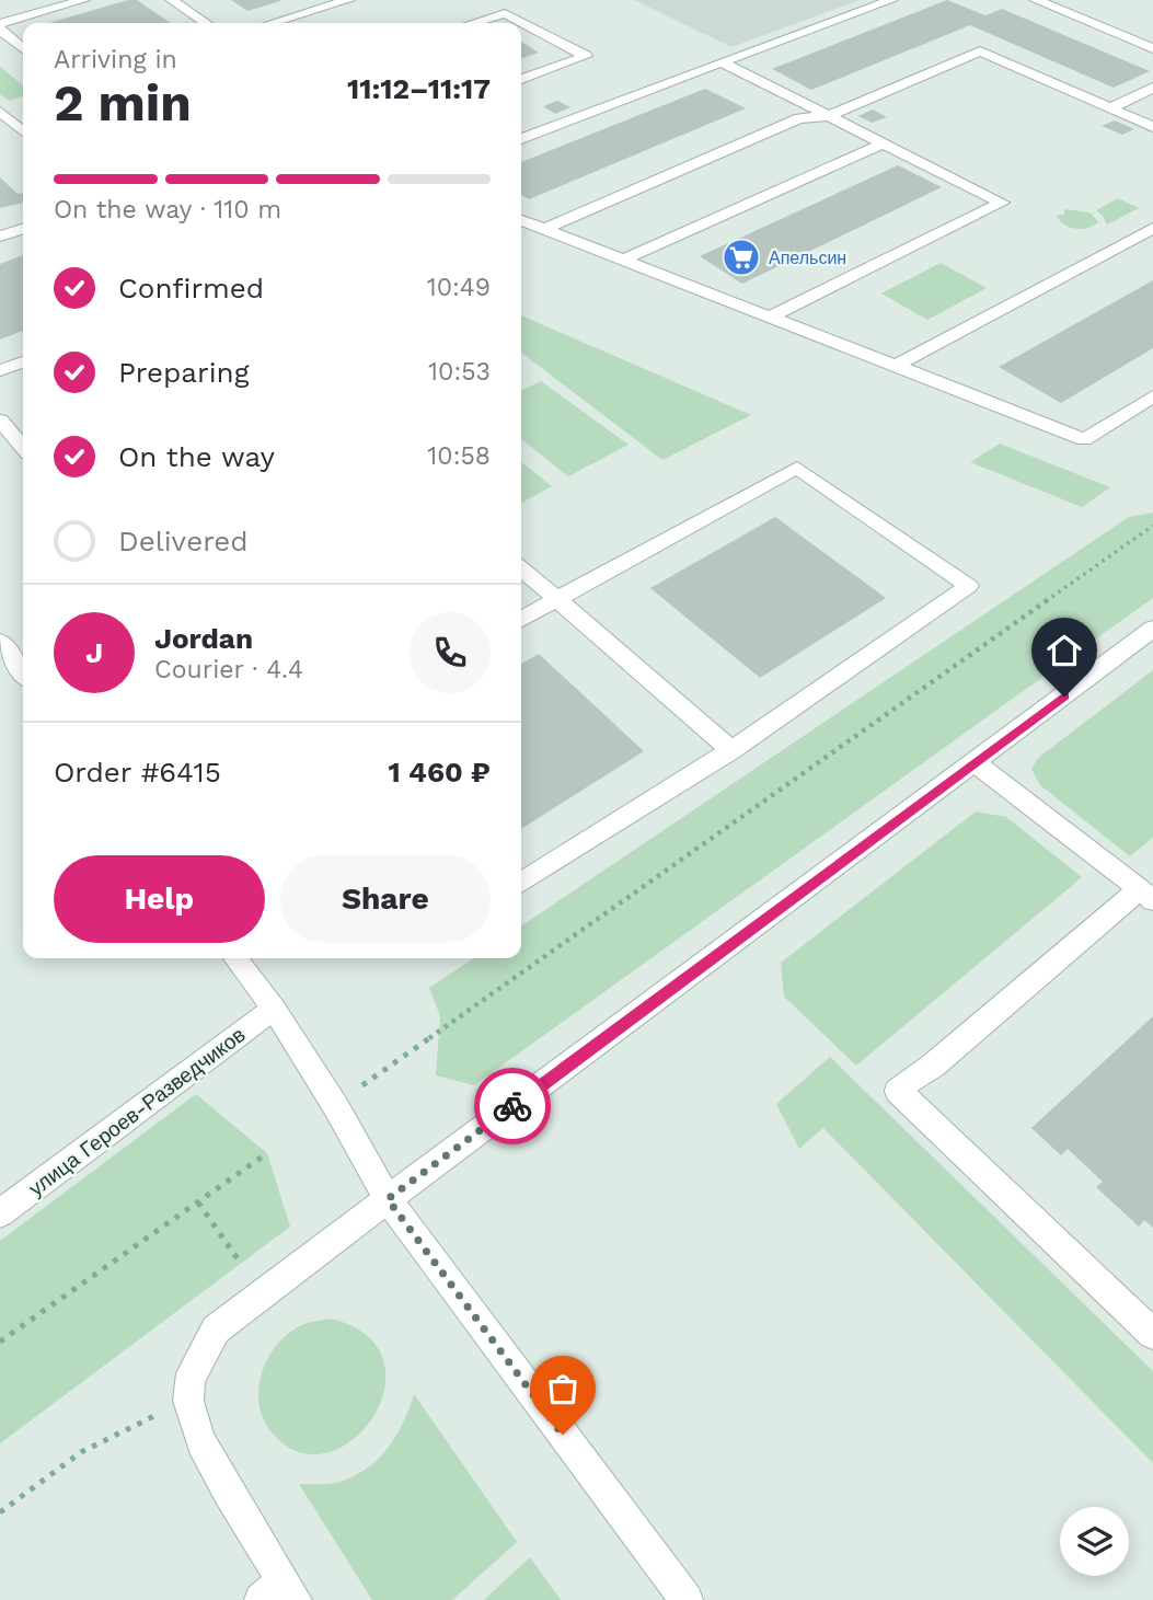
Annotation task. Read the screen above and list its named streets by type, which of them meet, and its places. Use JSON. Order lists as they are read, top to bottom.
{
  "streets": {
    "street": ["улица Героев-Разведчиков"]
  },
  "places": {
    "supermarket": ["Апельсин"]
  },
  "page": {
    "heading": ["2 min", "Arriving in", "11:12–11:17"],
    "panel": [
      "Jordan",
      "Courier · 4.4",
      "Order #6415",
      "1 460 ₽"
    ],
    "bar": "On the way · 110 m",
    "list": [
      ["Confirmed", "10:49"],
      ["Preparing", "10:53"],
      ["On the way", "10:58"],
      "Delivered"
    ],
    "round": "J",
    "buttons": ["Help", "Share"]
  }
}
